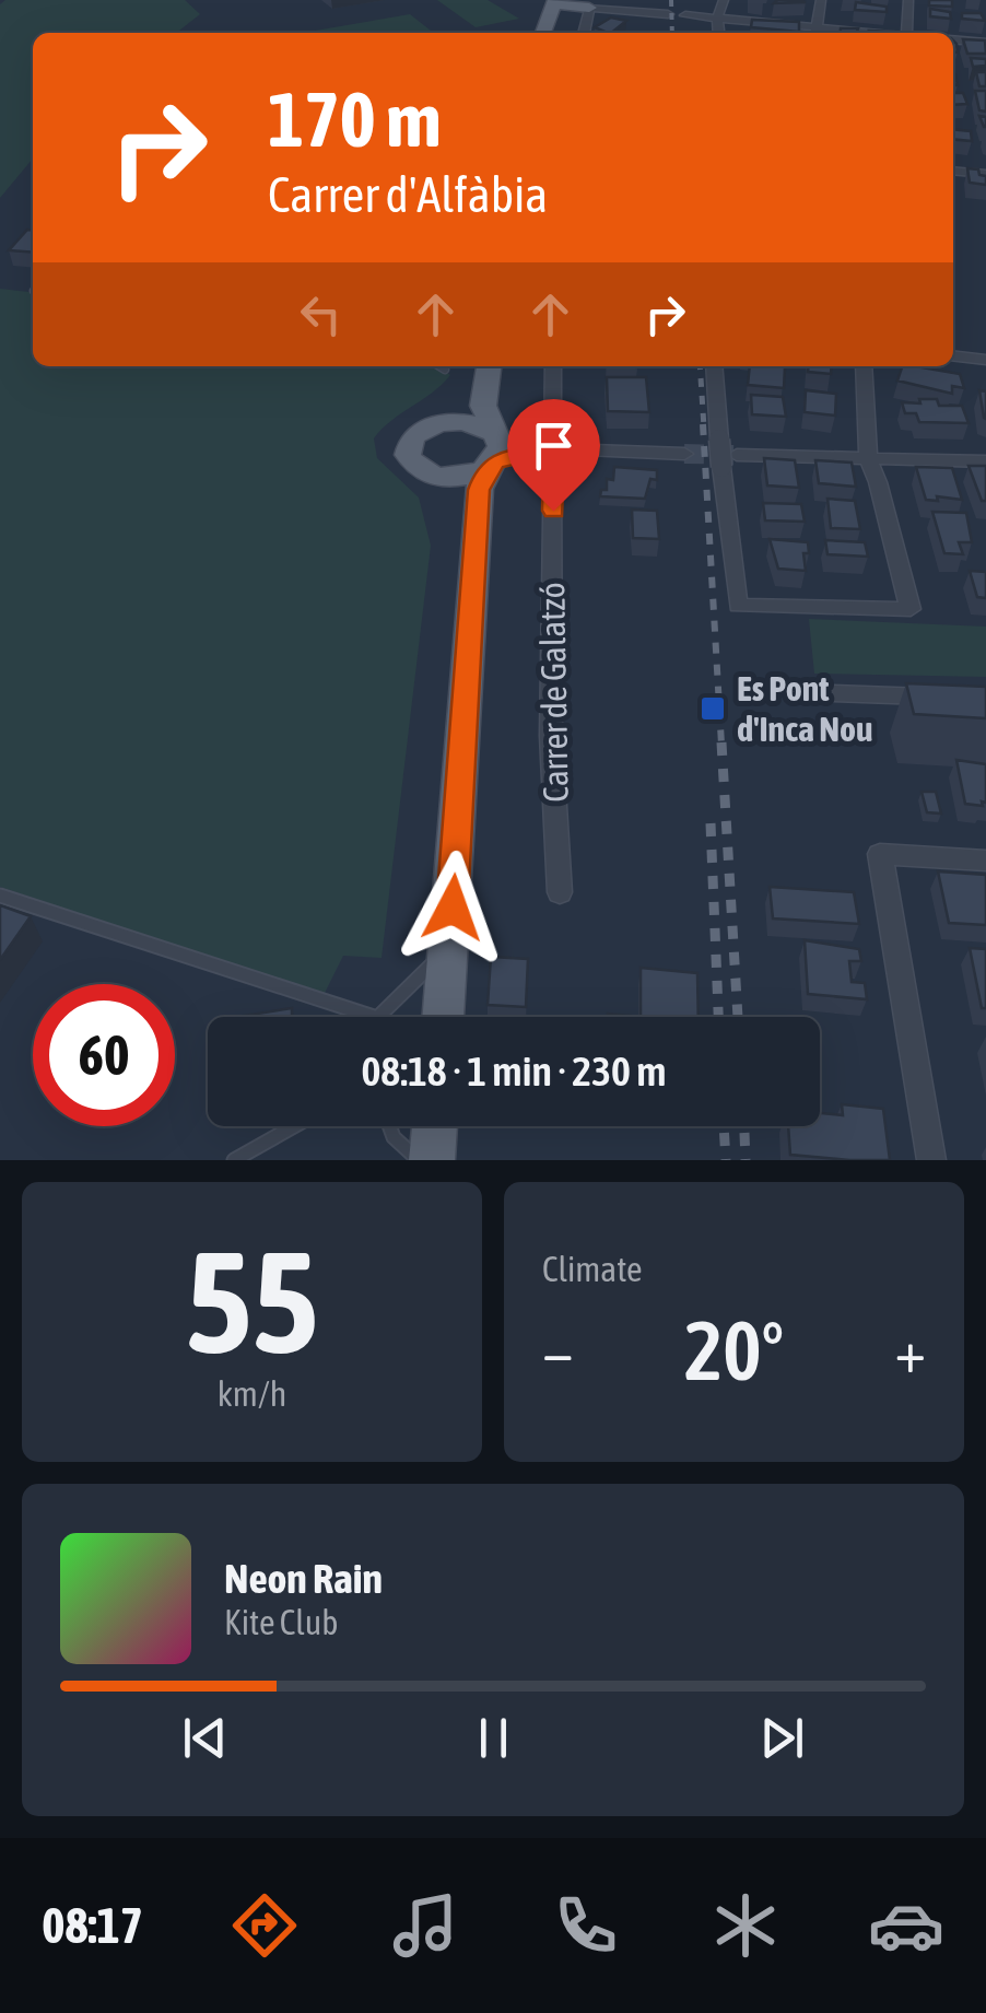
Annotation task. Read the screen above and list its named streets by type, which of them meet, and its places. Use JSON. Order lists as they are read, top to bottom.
{
  "streets": {
    "street": ["Carrer de Galatzó"]
  },
  "places": {
    "transit": ["Es Pont d'Inca Nou"]
  },
  "page": {
    "turn": ["170 m", "Carrer d'Alfàbia"],
    "limit": "60",
    "trip": "08:18 · 1 min · 230 m",
    "tile": [
      ["55", "km/h"],
      "Climate"
    ],
    "heat": ["−", "20°", "+"],
    "song": ["Neon Rain", "Kite Club"],
    "tabs": "08:17"
  }
}
